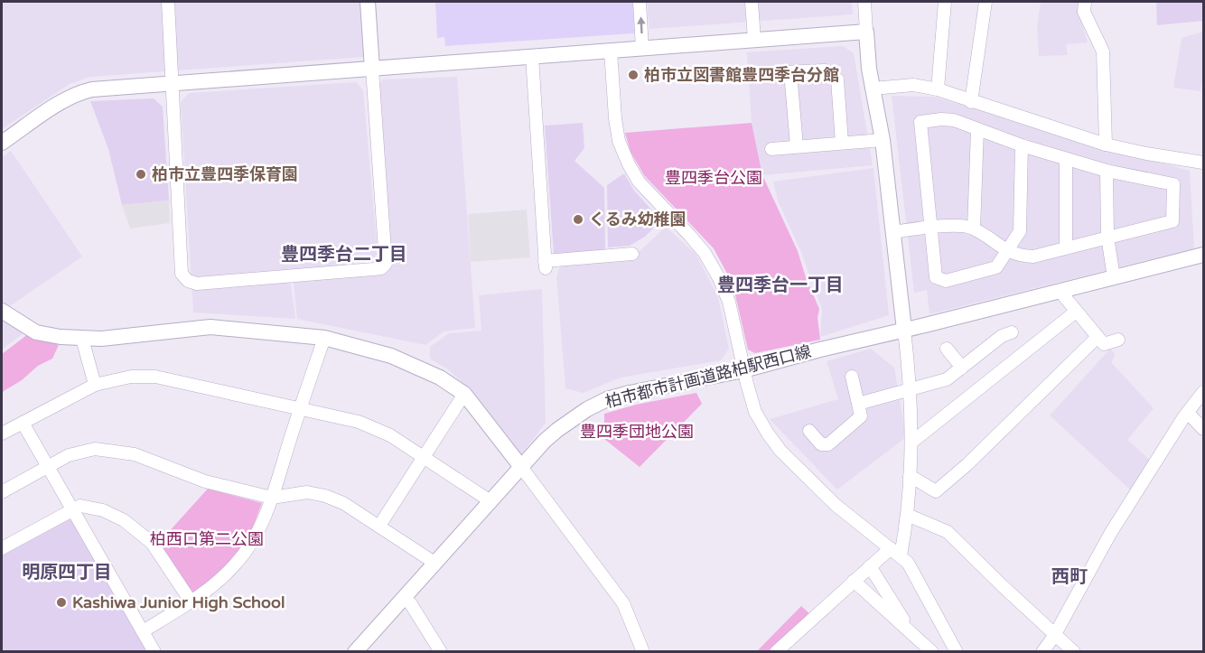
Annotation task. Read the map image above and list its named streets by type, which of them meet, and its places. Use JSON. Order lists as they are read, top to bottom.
{
  "streets": {
    "street": ["柏市都市計画道路柏駅西口線"]
  },
  "districts": [
    "豊四季台二丁目",
    "豊四季台一丁目",
    "明原四丁目",
    "西町"
  ],
  "parks": ["豊四季台公園", "豊四季団地公園", "柏西口第二公園"],
  "places": [
    "柏市立図書館豊四季台分館",
    "柏市立豊四季保育園",
    "くるみ幼稚園",
    "Kashiwa Junior High School"
  ]
}
